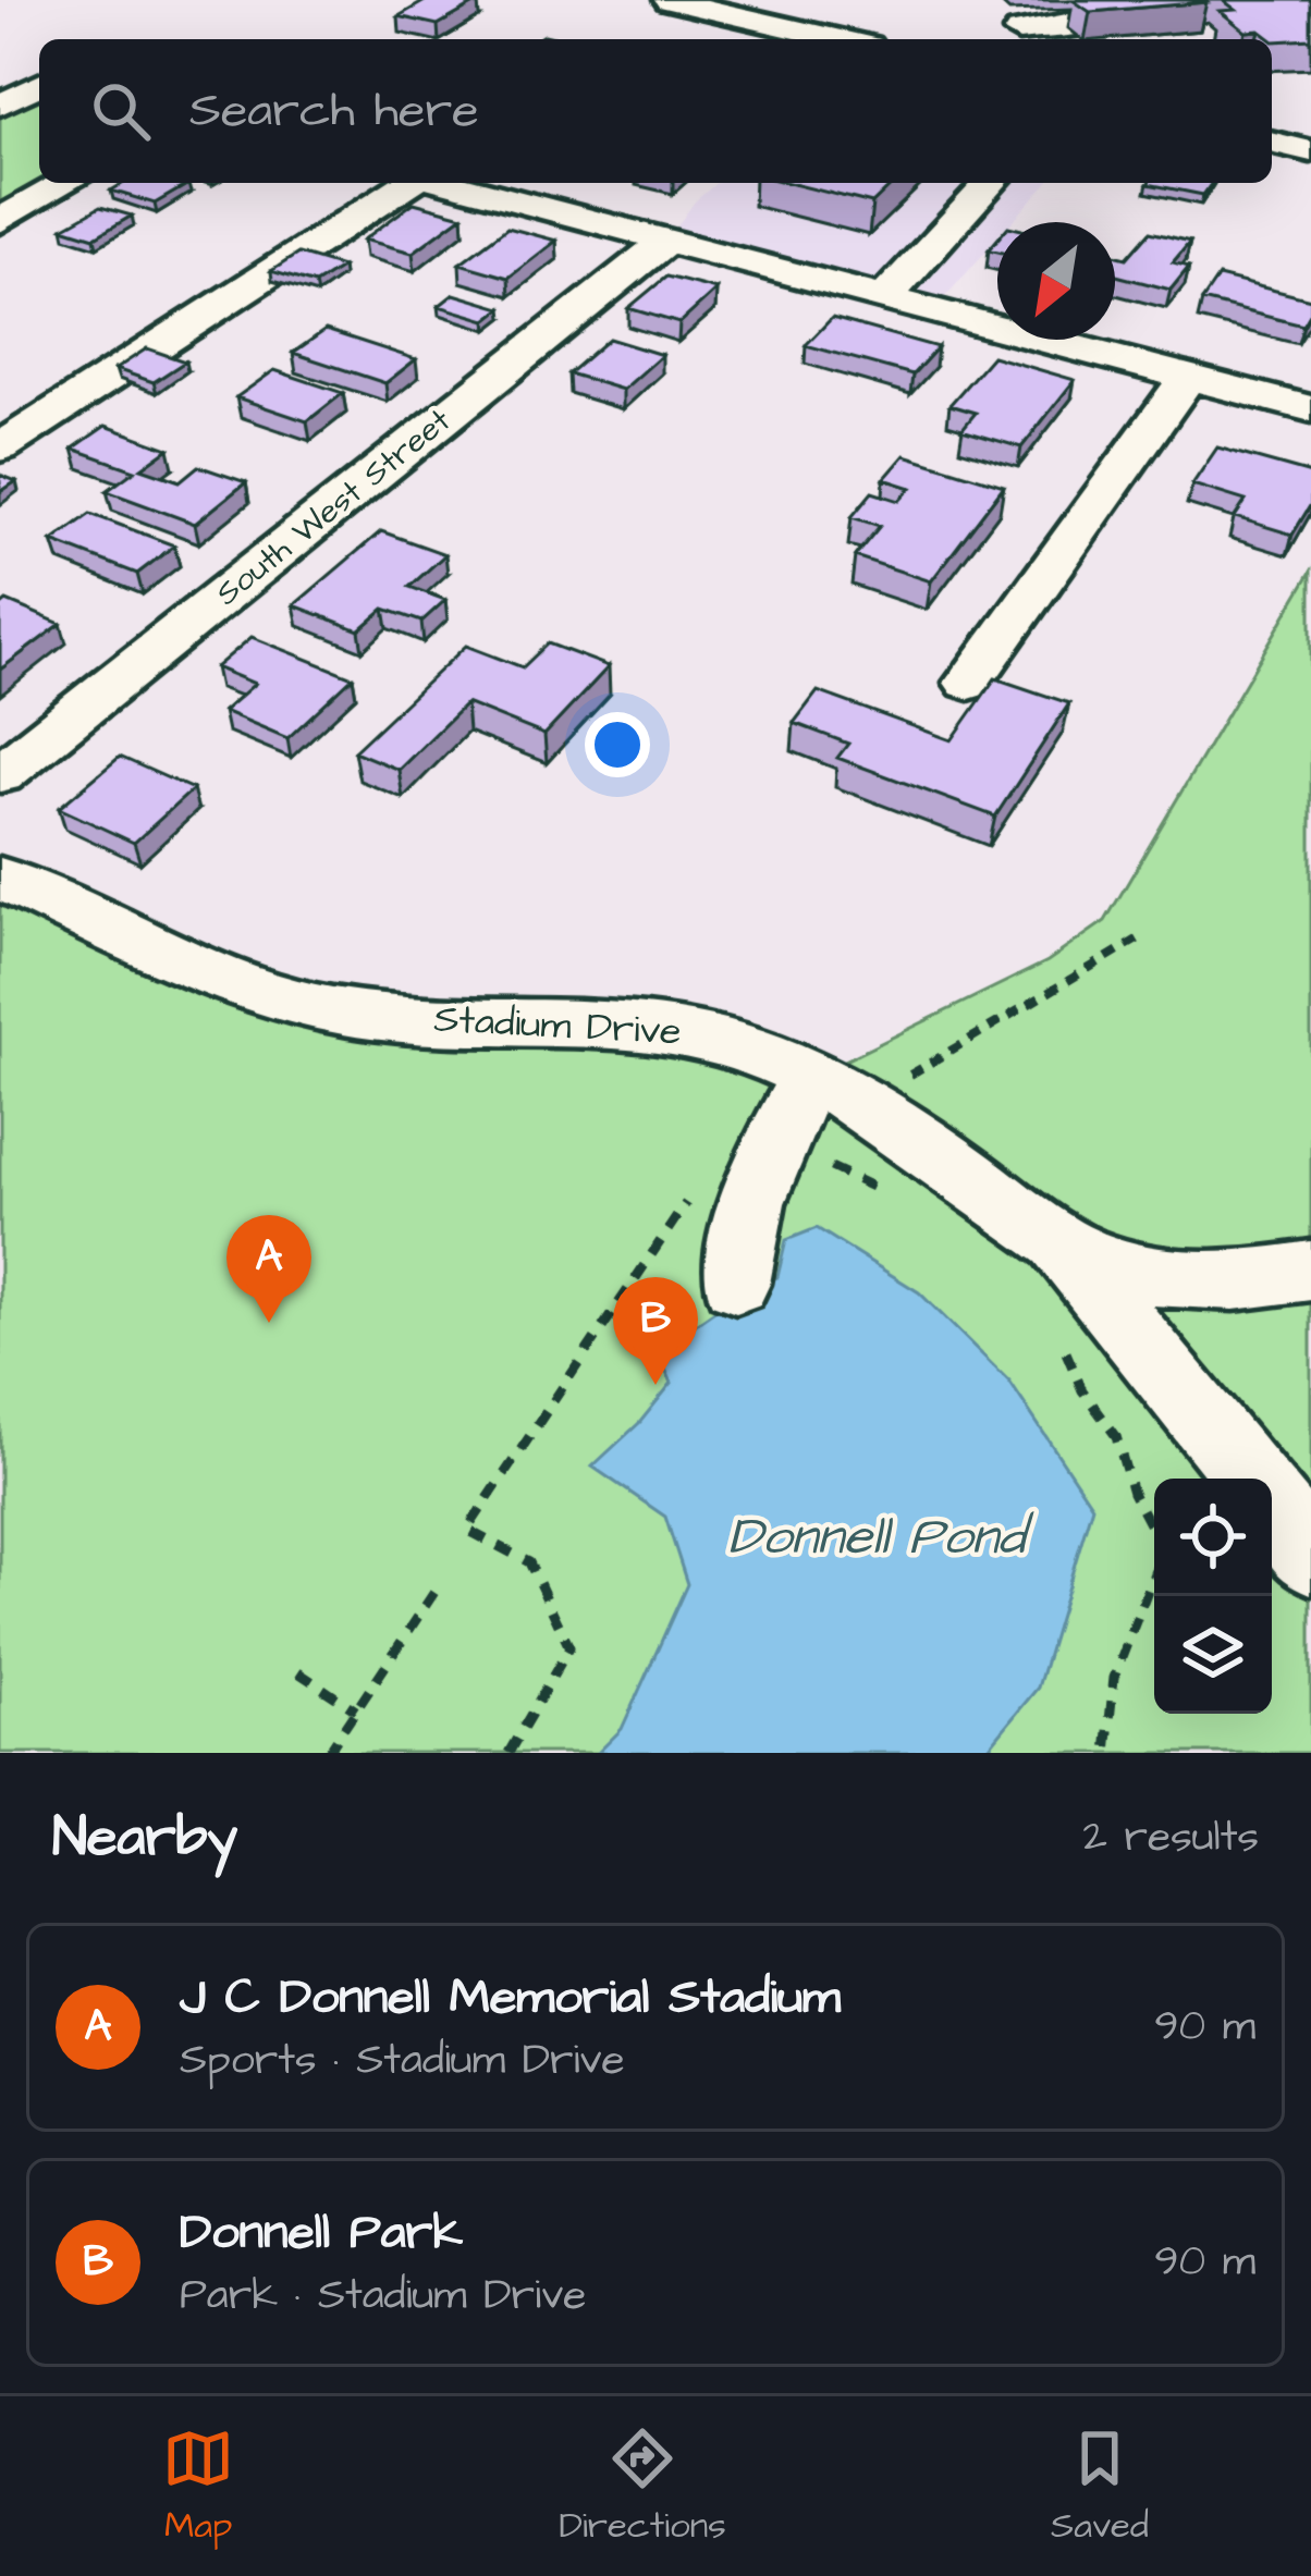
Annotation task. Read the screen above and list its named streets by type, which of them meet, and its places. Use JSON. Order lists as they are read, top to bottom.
{
  "streets": {
    "street": ["South West Street", "Stadium Drive"]
  },
  "water": ["Donnell Pond"],
  "north": "bottom left",
  "page": {
    "search": "Search here",
    "pins": ["A", "B"],
    "heading": ["Nearby", "2 results"],
    "list": [
      {
        "mark": "A",
        "name": "J C Donnell Memorial Stadium",
        "note": "Sports · Stadium Drive",
        "value": "90 m"
      },
      {
        "mark": "B",
        "name": "Donnell Park",
        "note": "Park · Stadium Drive",
        "value": "90 m"
      }
    ],
    "nav": ["Map", "Directions", "Saved"]
  }
}
